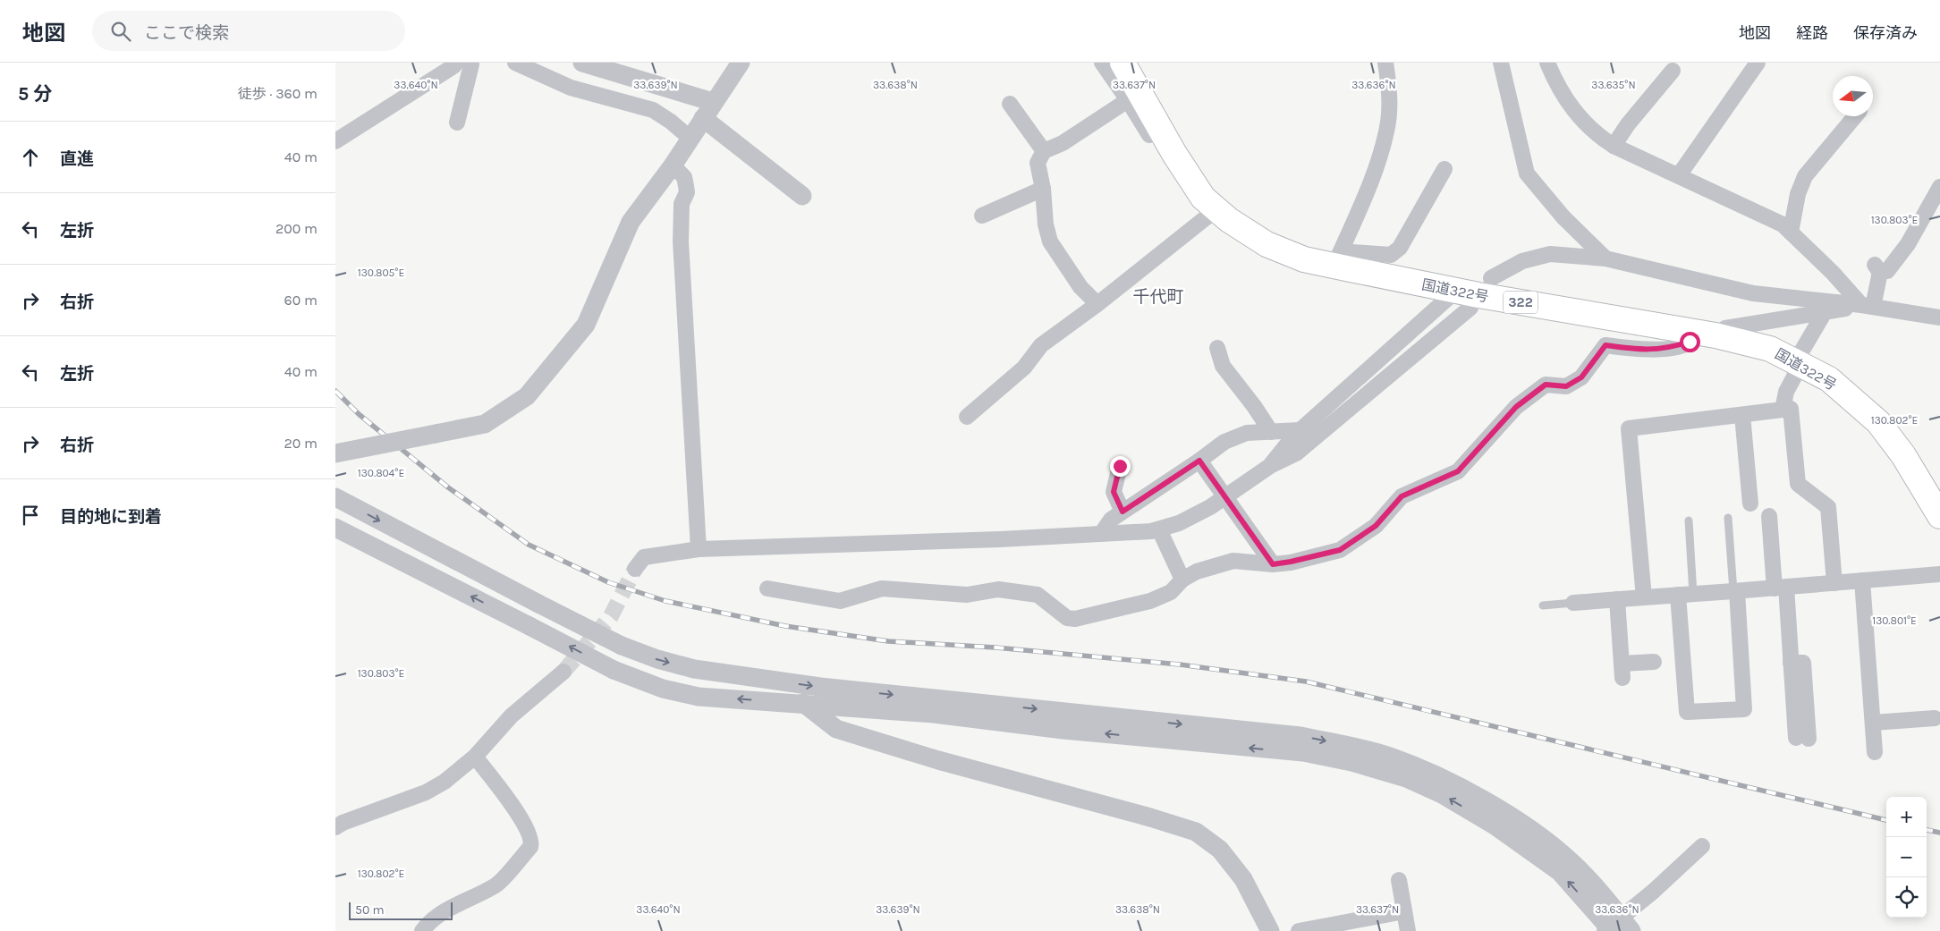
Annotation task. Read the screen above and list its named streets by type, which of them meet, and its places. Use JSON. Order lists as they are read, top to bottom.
{
  "streets": {
    "highway": ["国道322号", "322"]
  },
  "districts": ["千代町"],
  "scale_bar": "50 m",
  "north": "left",
  "page": {
    "header": "地図",
    "search": "ここで検索",
    "nav": ["地図", "経路", "保存済み"],
    "heading": ["5 分", "徒歩 · 360 m"],
    "list": [
      ["直進", "40 m"],
      ["左折", "200 m"],
      ["右折", "60 m"],
      ["左折", "40 m"],
      ["右折", "20 m"],
      "目的地に到着"
    ],
    "map_buttons": ["+", "−"],
    "scale": "50 m"
  },
  "coordinates": [
    "33.640°N",
    "33.639°N",
    "33.638°N",
    "33.637°N",
    "33.636°N",
    "33.635°N",
    "130.803°E",
    "130.805°E",
    "130.802°E",
    "130.804°E",
    "130.801°E"
  ]
}
